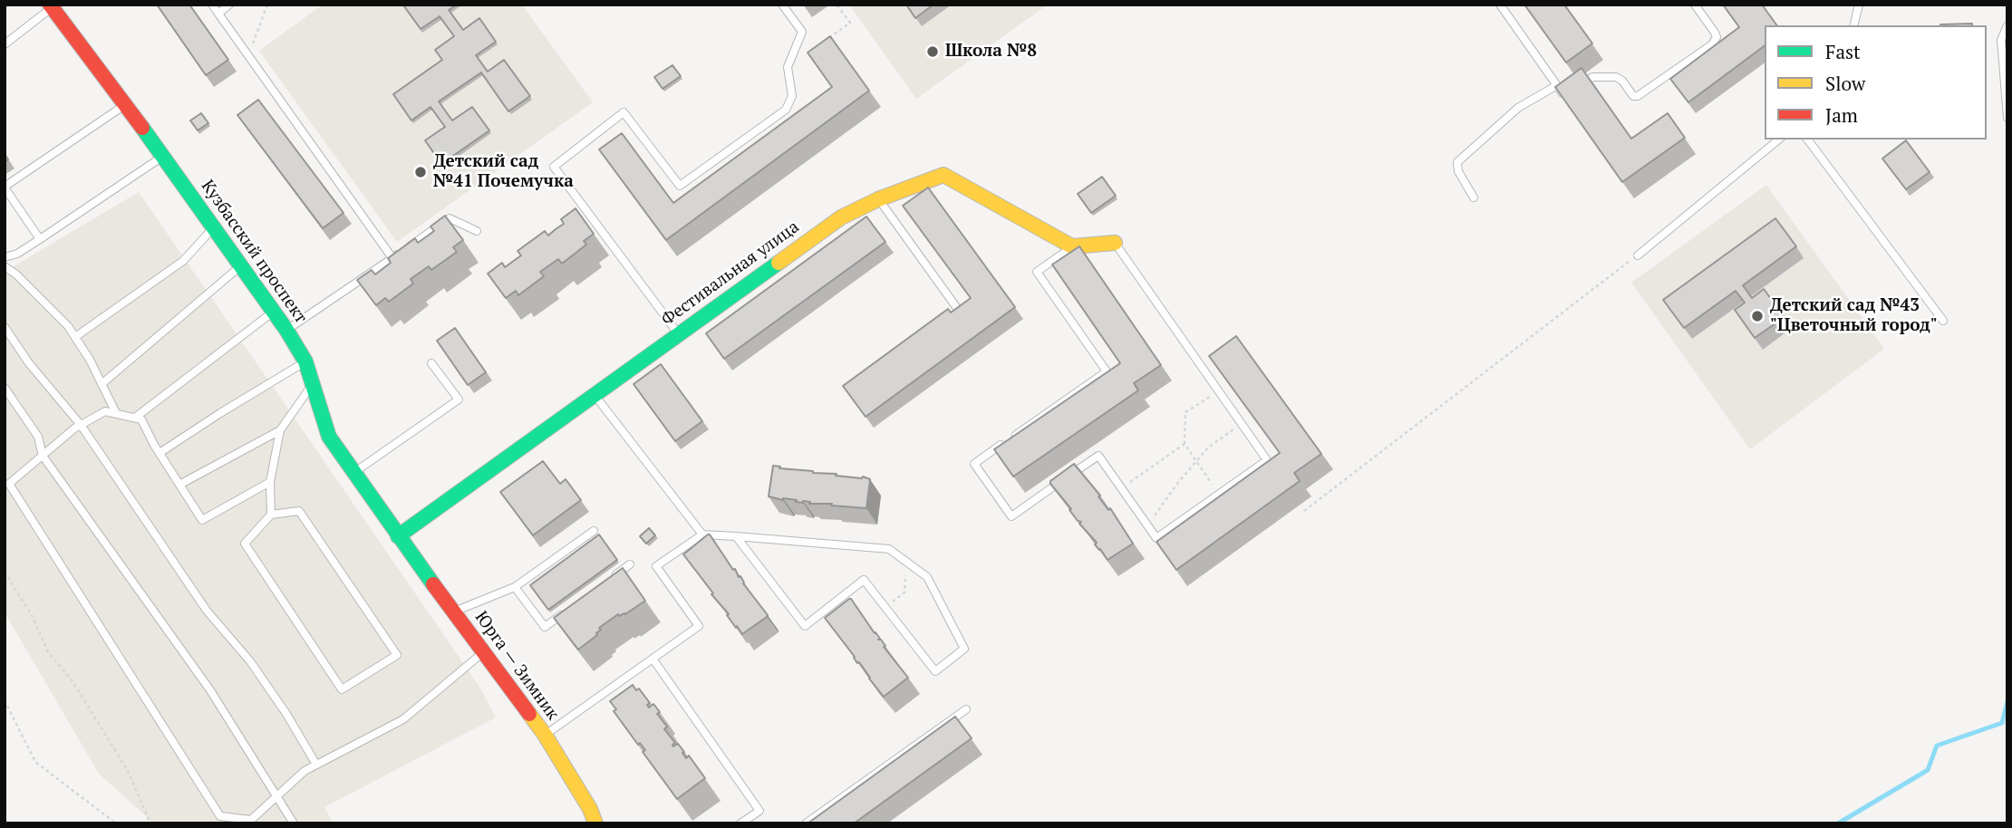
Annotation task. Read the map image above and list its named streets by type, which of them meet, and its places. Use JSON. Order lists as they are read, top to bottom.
{
  "streets": {
    "street": ["Кузбасский проспект", "Фестивальная улица", "Юрга — Зимник"]
  },
  "crossings": [
    ["Кузбасский проспект", "Фестивальная улица"],
    ["Кузбасский проспект", "Юрга — Зимник"],
    ["Фестивальная улица", "Юрга — Зимник"]
  ],
  "places": ["Школа №8", "Детский сад №41 Почемучка", "Детский сад №43 \"Цветочный город\""],
  "legend": ["Fast", "Slow", "Jam"]
}
